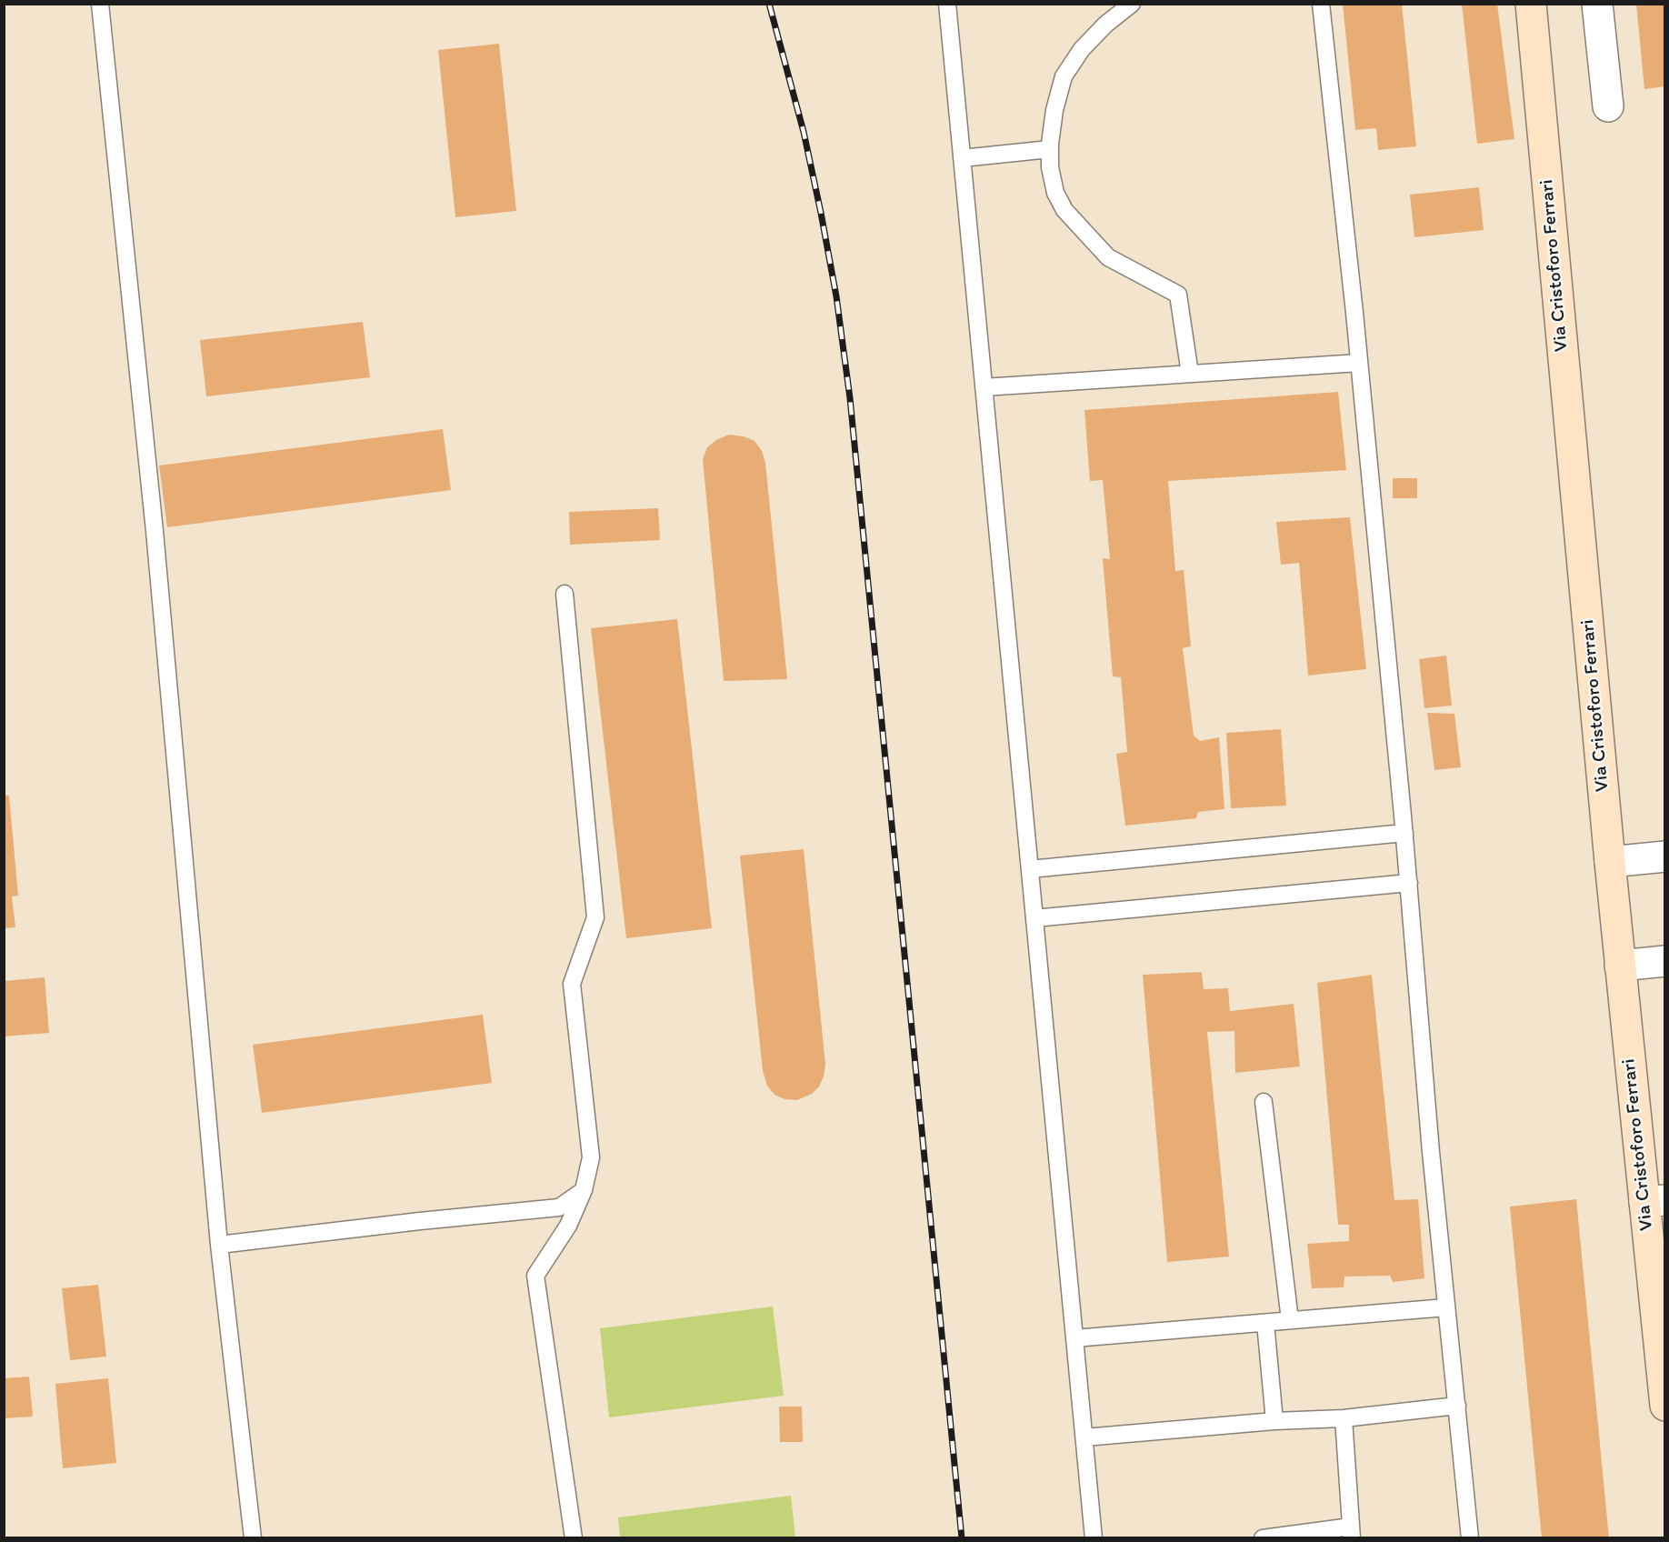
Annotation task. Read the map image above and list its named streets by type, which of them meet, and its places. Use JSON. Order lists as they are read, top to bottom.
{
  "streets": {
    "main road": ["Via Cristoforo Ferrari"]
  }
}
